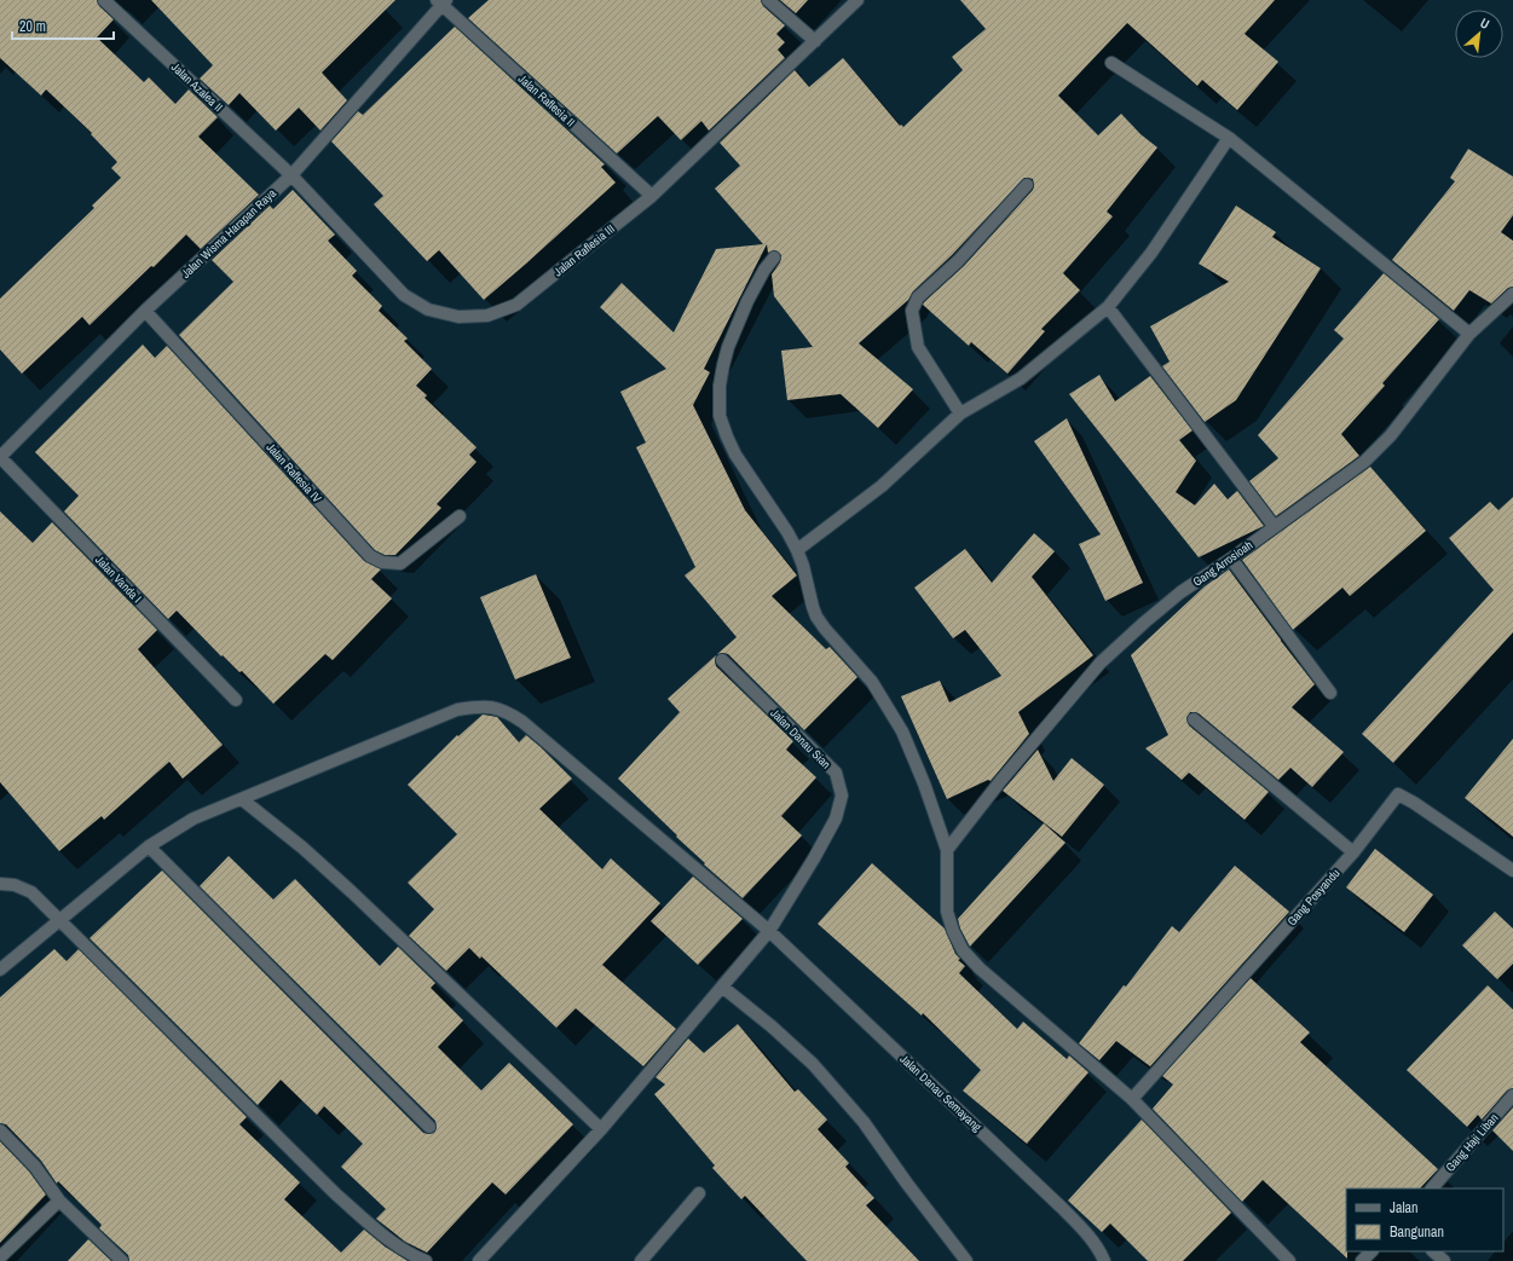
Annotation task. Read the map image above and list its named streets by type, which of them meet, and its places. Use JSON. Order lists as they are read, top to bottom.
{
  "streets": {
    "street": [
      "Jalan Azalea II",
      "Jalan Raflesia II",
      "Jalan Wisma Harapan Raya",
      "Jalan Raflesia III",
      "Jalan Raflesia IV",
      "Gang Arrosioah",
      "Jalan Vanda I",
      "Jalan Danau Sian",
      "Gang Posyandu",
      "Jalan Danau Semayang",
      "Gang Haji Liban"
    ]
  },
  "crossings": [
    ["Jalan Azalea II", "Jalan Wisma Harapan Raya"],
    ["Jalan Azalea II", "Jalan Raflesia III"],
    ["Jalan Raflesia II", "Jalan Wisma Harapan Raya"],
    ["Jalan Raflesia II", "Jalan Raflesia III"],
    ["Jalan Wisma Harapan Raya", "Jalan Raflesia III"],
    ["Jalan Wisma Harapan Raya", "Jalan Raflesia IV"],
    ["Jalan Wisma Harapan Raya", "Jalan Vanda I"],
    ["Jalan Danau Sian", "Jalan Danau Semayang"]
  ],
  "legend": ["Jalan", "Bangunan"],
  "scale_bar": "20 m",
  "north": "top right"
}
